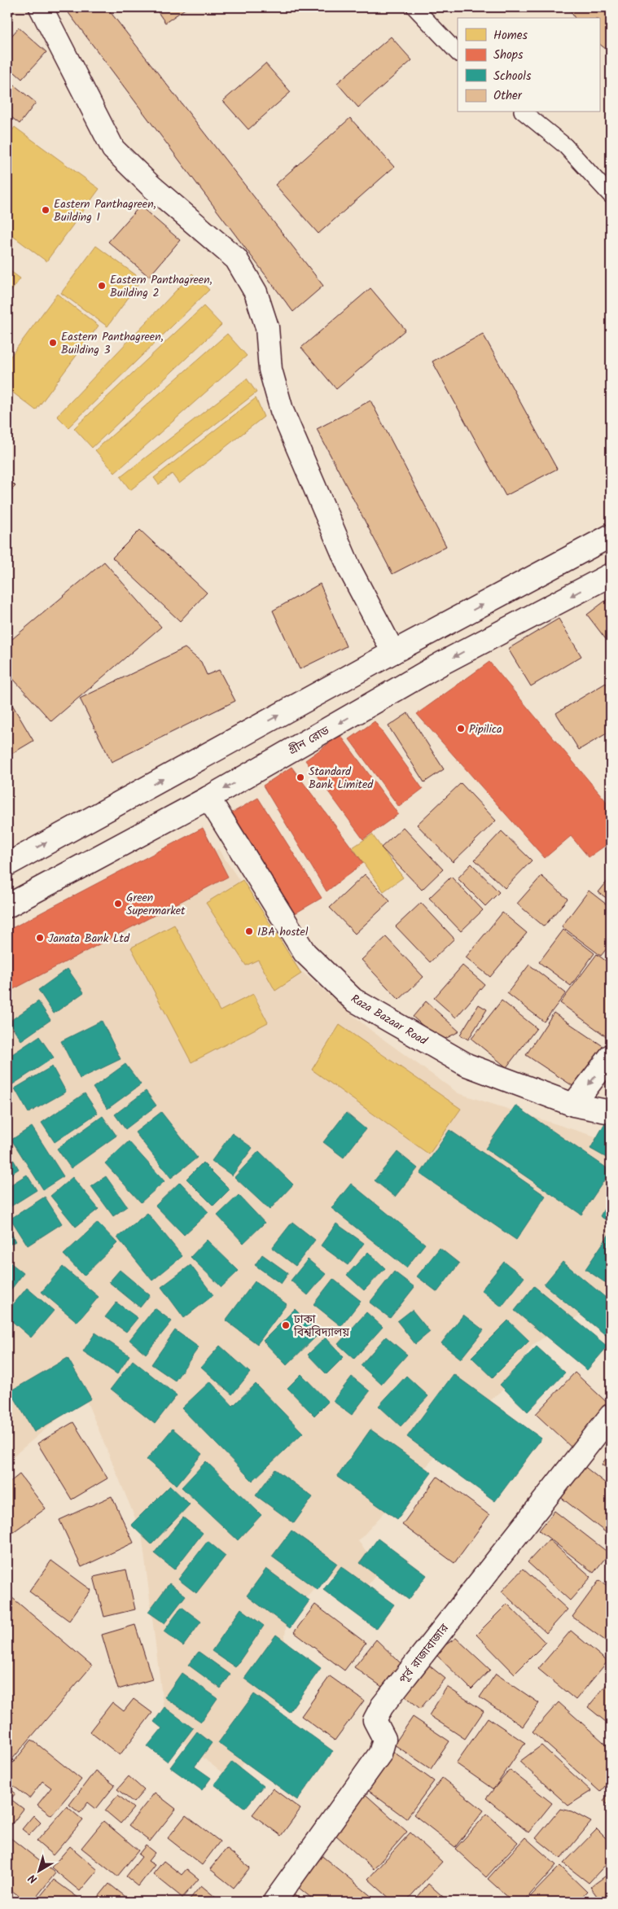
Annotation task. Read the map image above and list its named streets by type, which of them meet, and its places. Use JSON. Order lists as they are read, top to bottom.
{
  "streets": {
    "street": ["গ্রীন রোড", "Raza Bazaar Road", "পূর্ব রাজাবাজার"]
  },
  "crossings": [
    ["গ্রীন রোড", "Raza Bazaar Road"]
  ],
  "places": [
    "Eastern Panthagreen, Building 1",
    "Eastern Panthagreen, Building 2",
    "Eastern Panthagreen, Building 3",
    "Pipilica",
    "Standard Bank Limited",
    "Green Supermarket",
    "IBA hostel",
    "Janata Bank Ltd",
    "ঢাকা বিশ্ববিদ্যালয়"
  ],
  "legend": [
    "Homes",
    "Shops",
    "Schools",
    "Other"
  ],
  "north": "bottom left"
}
